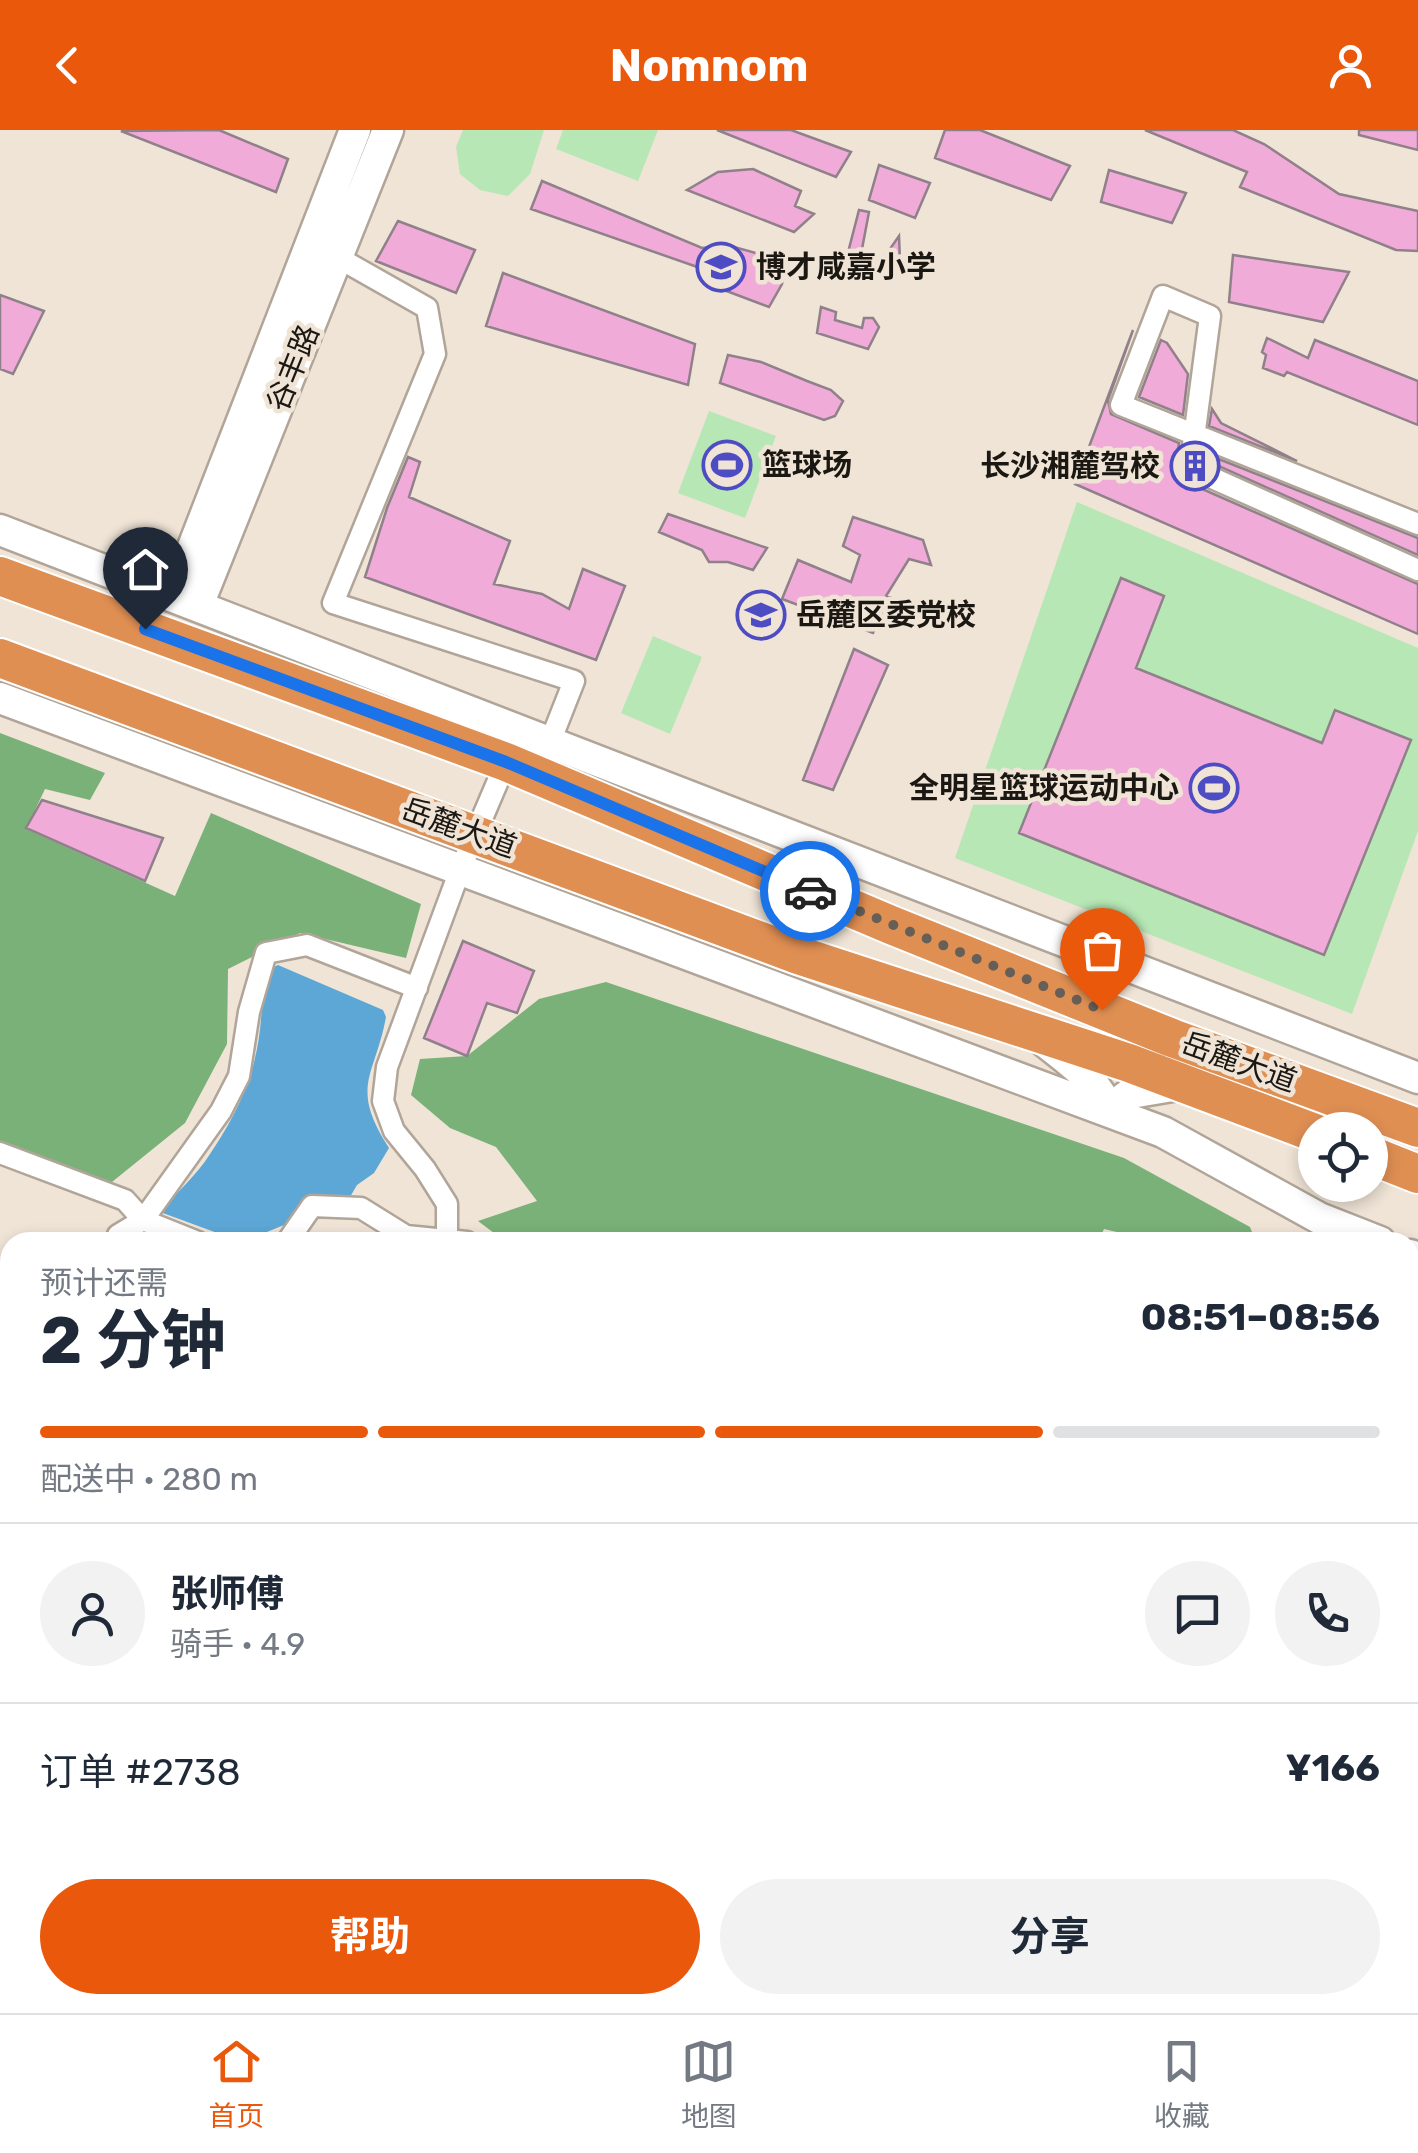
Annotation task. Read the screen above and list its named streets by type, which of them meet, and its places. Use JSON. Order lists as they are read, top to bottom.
{
  "streets": {
    "highway": ["岳麓大道"],
    "street": ["谷丰路"]
  },
  "places": {
    "school or university": ["博才咸嘉小学", "岳麓区委党校"],
    "sports": ["篮球场", "全明星篮球运动中心"],
    "building": ["长沙湘麓驾校"]
  },
  "page": {
    "header": "Nomnom",
    "heading": ["2 分钟", "预计还需", "08:51–08:56"],
    "panel": [
      "张师傅",
      "骑手 · 4.9",
      "订单 #2738",
      "¥166"
    ],
    "bar": "配送中 · 280 m",
    "buttons": ["帮助", "分享"],
    "tabs": ["首页", "地图", "收藏"]
  }
}
